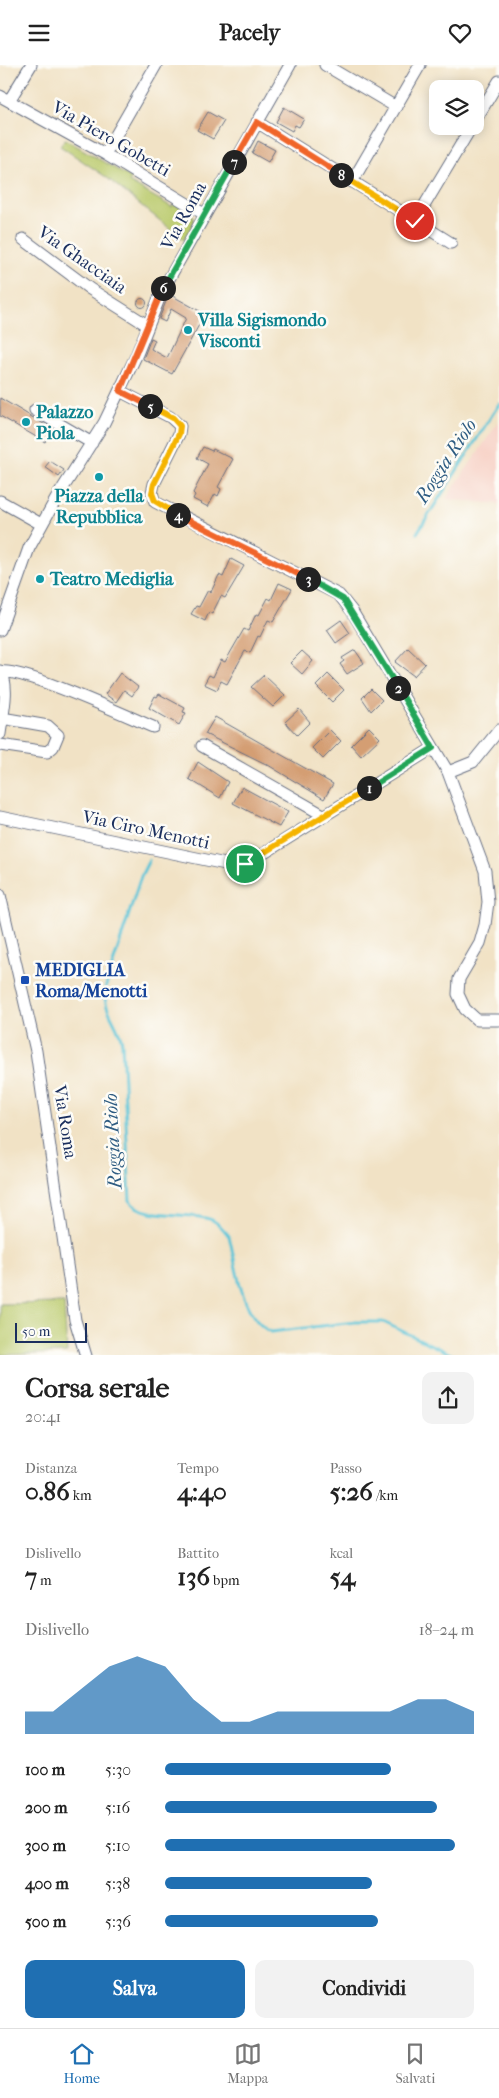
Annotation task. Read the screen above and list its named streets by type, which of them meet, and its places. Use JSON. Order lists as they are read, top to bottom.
{
  "streets": {
    "street": [
      "Via Piero Gobetti",
      "Via Roma",
      "Via Ghacciaia",
      "Via Ciro Menotti"
    ]
  },
  "crossings": [
    ["Via Piero Gobetti", "Via Roma"],
    ["Via Roma", "Via Ghacciaia"]
  ],
  "water": ["Roggia Riolo"],
  "places": {
    "other": [
      "Villa Sigismondo Visconti",
      "Palazzo Piola",
      "Piazza della Repubblica",
      "Teatro Mediglia"
    ],
    "transit": ["MEDIGLIA Roma/Menotti"]
  },
  "scale_bar": "50 m",
  "page": {
    "header": "Pacely",
    "pins": [
      "7",
      "8",
      "6",
      "5",
      "4",
      "3",
      "2",
      "1"
    ],
    "scale": "50 m",
    "heading": ["Corsa serale", "20:41"],
    "stats": [
      ["Distanza", "0.86 km"],
      ["Tempo", "4:40"],
      ["Passo", "5:26 /km"],
      ["Dislivello", "7 m"],
      ["Battito", "136 bpm"],
      ["kcal", "54"]
    ],
    "chart": ["Dislivello", "18–24 m"],
    "list": [
      {
        "name": "100 m",
        "note": "5:30"
      },
      {
        "name": "200 m",
        "note": "5:16"
      },
      {
        "name": "300 m",
        "note": "5:10"
      },
      {
        "name": "400 m",
        "note": "5:38"
      },
      {
        "name": "500 m",
        "note": "5:36"
      }
    ],
    "buttons": ["Salva", "Condividi"],
    "tabs": ["Home", "Mappa", "Salvati"]
  }
}
